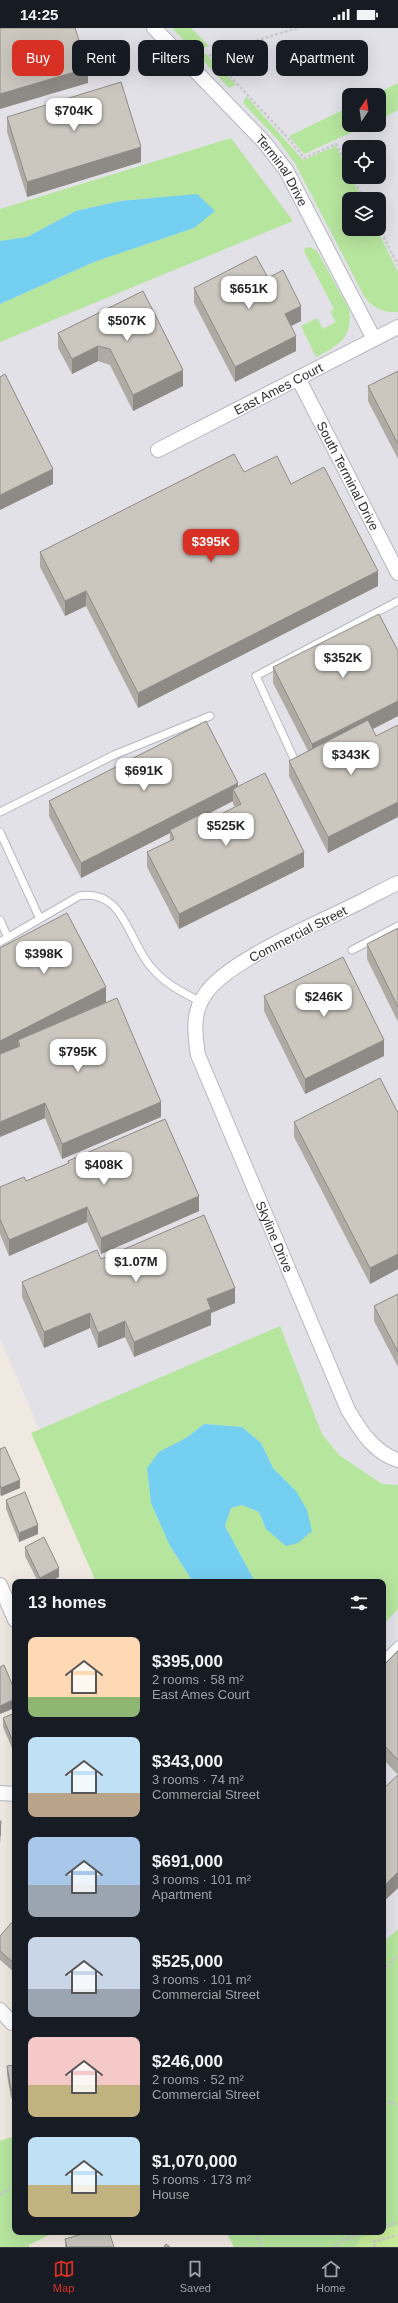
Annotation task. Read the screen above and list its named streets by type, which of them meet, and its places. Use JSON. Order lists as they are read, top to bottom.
{
  "streets": {
    "street": [
      "Terminal Drive",
      "East Ames Court",
      "South Terminal Drive",
      "Commercial Street",
      "Skyline Drive"
    ]
  },
  "crossings": [
    ["Terminal Drive", "East Ames Court"],
    ["East Ames Court", "South Terminal Drive"],
    ["Commercial Street", "Skyline Drive"]
  ],
  "north": "top",
  "page": {
    "status": "14:25",
    "chip": [
      "Buy",
      "Rent",
      "Filters",
      "New",
      "Apartment"
    ],
    "price": [
      "$704K",
      "$651K",
      "$507K",
      "$395K",
      "$352K",
      "$343K",
      "$691K",
      "$525K",
      "$398K",
      "$246K",
      "$795K",
      "$408K",
      "$1.07M"
    ],
    "heading": "13 homes",
    "list": [
      {
        "name": "$395,000",
        "note": "2 rooms · 58 m² · East Ames Court"
      },
      {
        "name": "$343,000",
        "note": "3 rooms · 74 m² · Commercial Street"
      },
      {
        "name": "$691,000",
        "note": "3 rooms · 101 m² · Apartment"
      },
      {
        "name": "$525,000",
        "note": "3 rooms · 101 m² · Commercial Street"
      },
      {
        "name": "$246,000",
        "note": "2 rooms · 52 m² · Commercial Street"
      },
      {
        "name": "$1,070,000",
        "note": "5 rooms · 173 m² · House"
      }
    ],
    "tabs": ["Map", "Saved", "Home"]
  }
}
